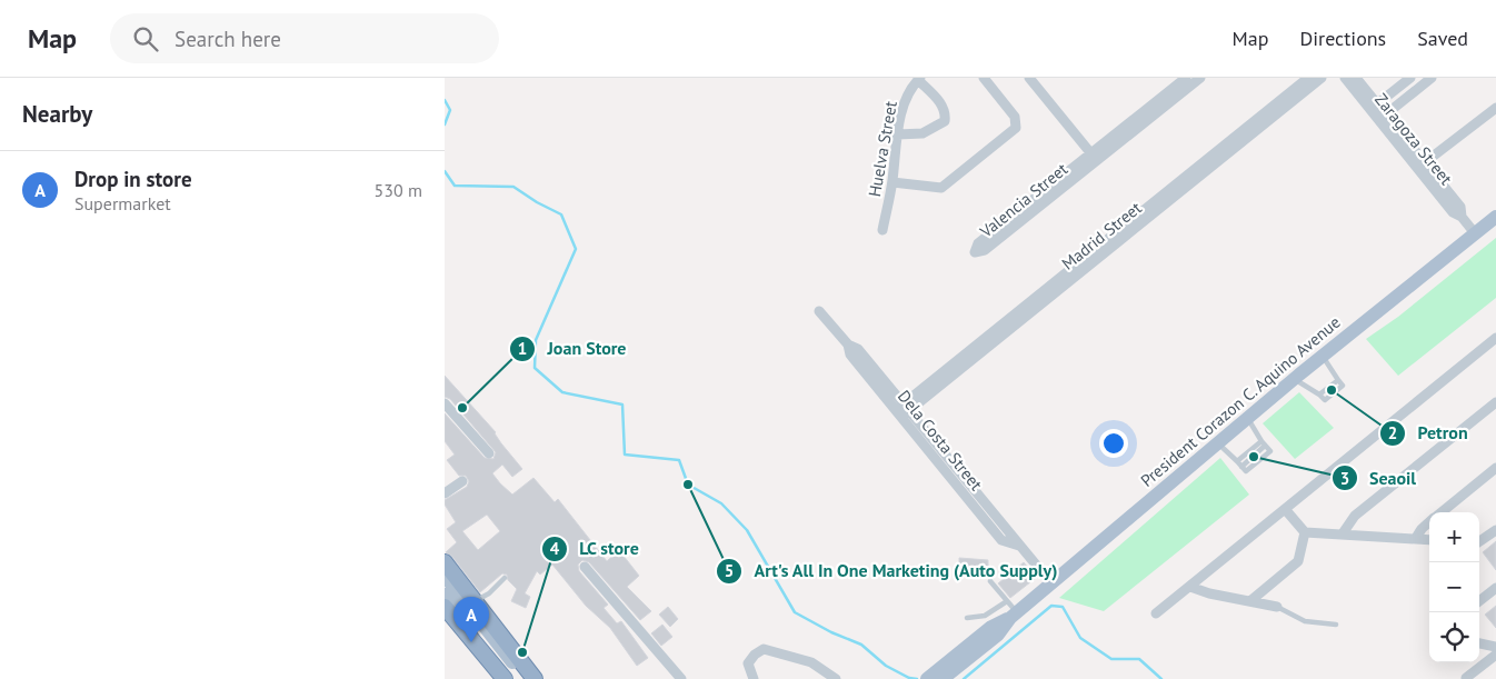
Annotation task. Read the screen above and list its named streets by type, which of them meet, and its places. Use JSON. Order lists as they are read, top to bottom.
{
  "streets": {
    "main road": ["President Corazon C. Aquino Avenue"],
    "street": [
      "Zaragoza Street",
      "Huelva Street",
      "Valencia Street",
      "Madrid Street",
      "Dela Costa Street"
    ]
  },
  "crossings": [
    ["Zaragoza Street", "President Corazon C. Aquino Avenue"],
    ["Madrid Street", "Dela Costa Street"],
    ["President Corazon C. Aquino Avenue", "Dela Costa Street"]
  ],
  "places": [
    "Petron",
    "Joan Store",
    "Seaoil",
    "Art's All In One Marketing (Auto Supply)",
    "LC store"
  ],
  "page": {
    "header": "Map",
    "search": "Search here",
    "nav": ["Map", "Directions", "Saved"],
    "heading": "Nearby",
    "list": [
      {
        "mark": "A",
        "name": "Drop in store",
        "note": "Supermarket",
        "value": "530 m"
      }
    ],
    "map_buttons": ["+", "−"],
    "pins": "A"
  }
}
